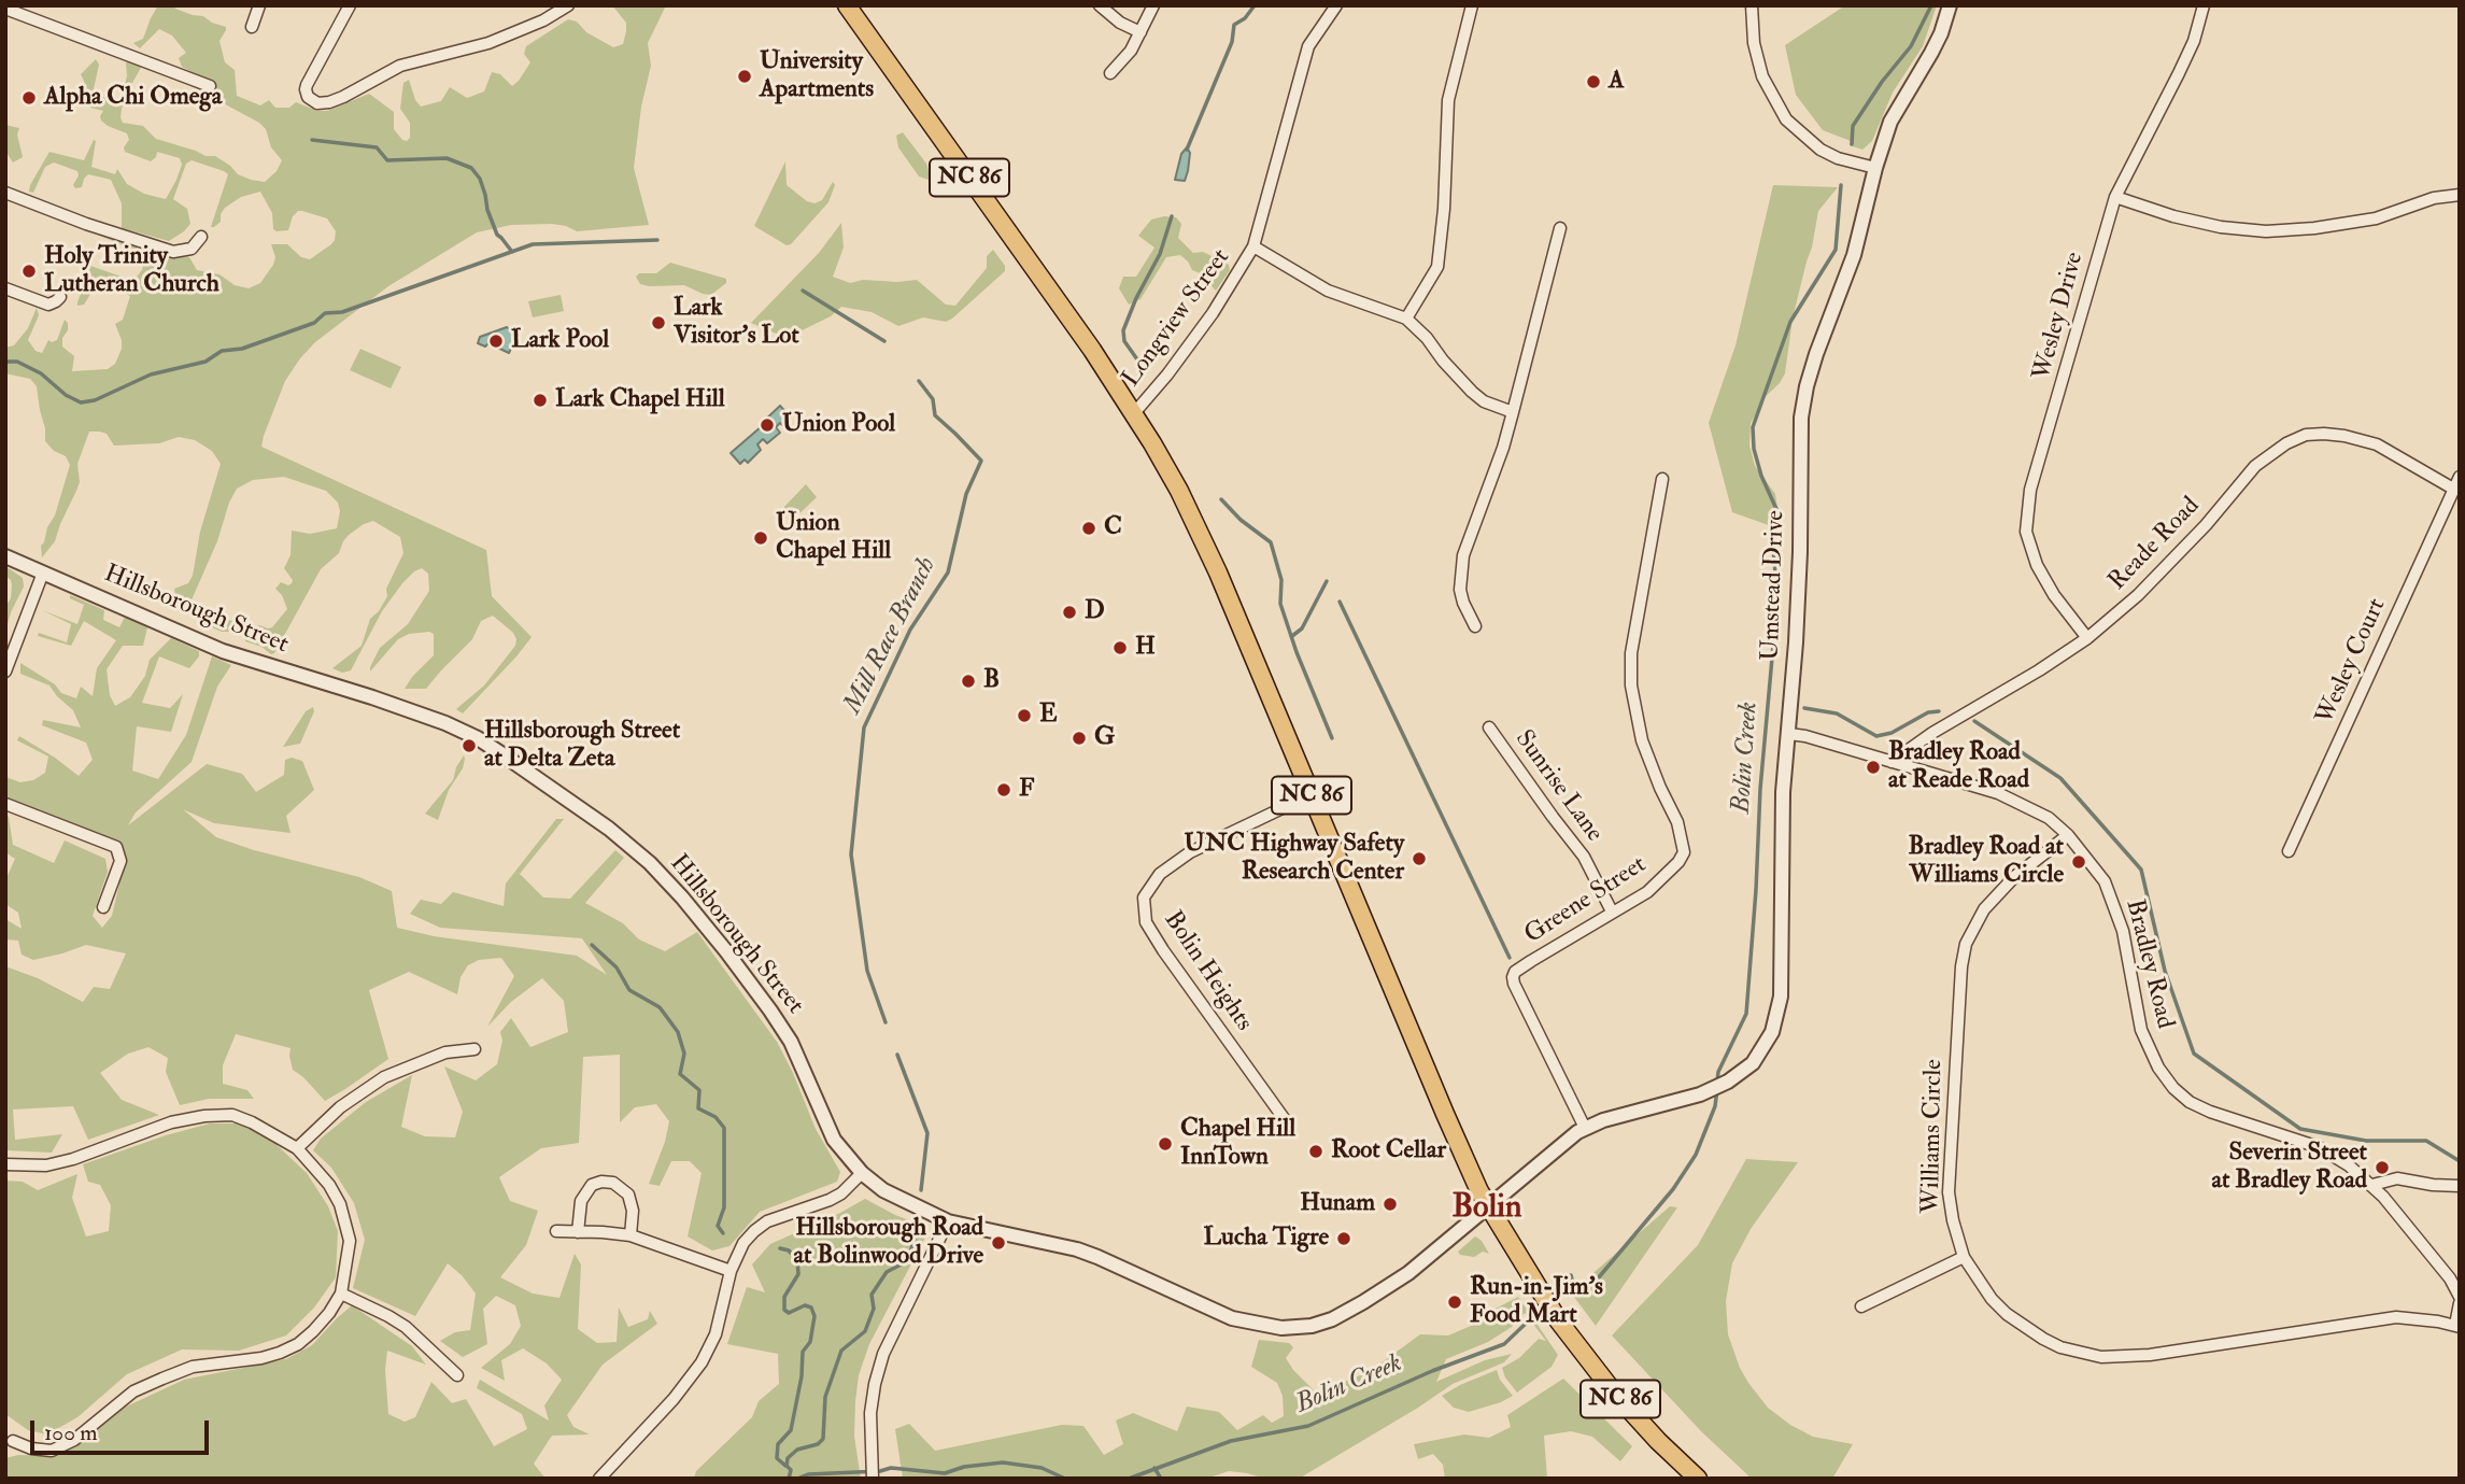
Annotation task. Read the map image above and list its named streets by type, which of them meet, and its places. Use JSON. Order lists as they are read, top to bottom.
{
  "streets": {
    "main road": ["NC 86"],
    "street": [
      "Wesley Drive",
      "Longview Street",
      "Reade Road",
      "Umstead Drive",
      "Hillsborough Street",
      "Wesley Court",
      "Sunrise Lane",
      "Greene Street",
      "Bradley Road",
      "Bolin Heights",
      "Williams Circle"
    ]
  },
  "crossings": [
    ["NC 86", "Longview Street"],
    ["NC 86", "Umstead Drive"],
    ["NC 86", "Hillsborough Street"],
    ["NC 86", "Bolin Heights"],
    ["Wesley Drive", "Reade Road"],
    ["Reade Road", "Wesley Court"],
    ["Reade Road", "Bradley Road"],
    ["Umstead Drive", "Hillsborough Street"],
    ["Umstead Drive", "Greene Street"],
    ["Umstead Drive", "Bradley Road"],
    ["Sunrise Lane", "Greene Street"],
    ["Bradley Road", "Williams Circle"]
  ],
  "districts": ["Bolin"],
  "water": ["Mill Race Branch", "Bolin Creek"],
  "places": [
    "University Apartments",
    "A",
    "Alpha Chi Omega",
    "Holy Trinity Lutheran Church",
    "Lark Visitor's Lot",
    "Lark Pool",
    "Lark Chapel Hill",
    "Union Pool",
    "C",
    "Union Chapel Hill",
    "D",
    "H",
    "B",
    "E",
    "G",
    "Hillsborough Street at Delta Zeta",
    "Bradley Road at Reade Road",
    "F",
    "UNC Highway Safety Research Center",
    "Bradley Road at Williams Circle",
    "Chapel Hill InnTown",
    "Root Cellar",
    "Severin Street at Bradley Road",
    "Hunam",
    "Lucha Tigre",
    "Hillsborough Road at Bolinwood Drive",
    "Run-in-Jim's Food Mart"
  ],
  "scale_bar": "100 m"
}
